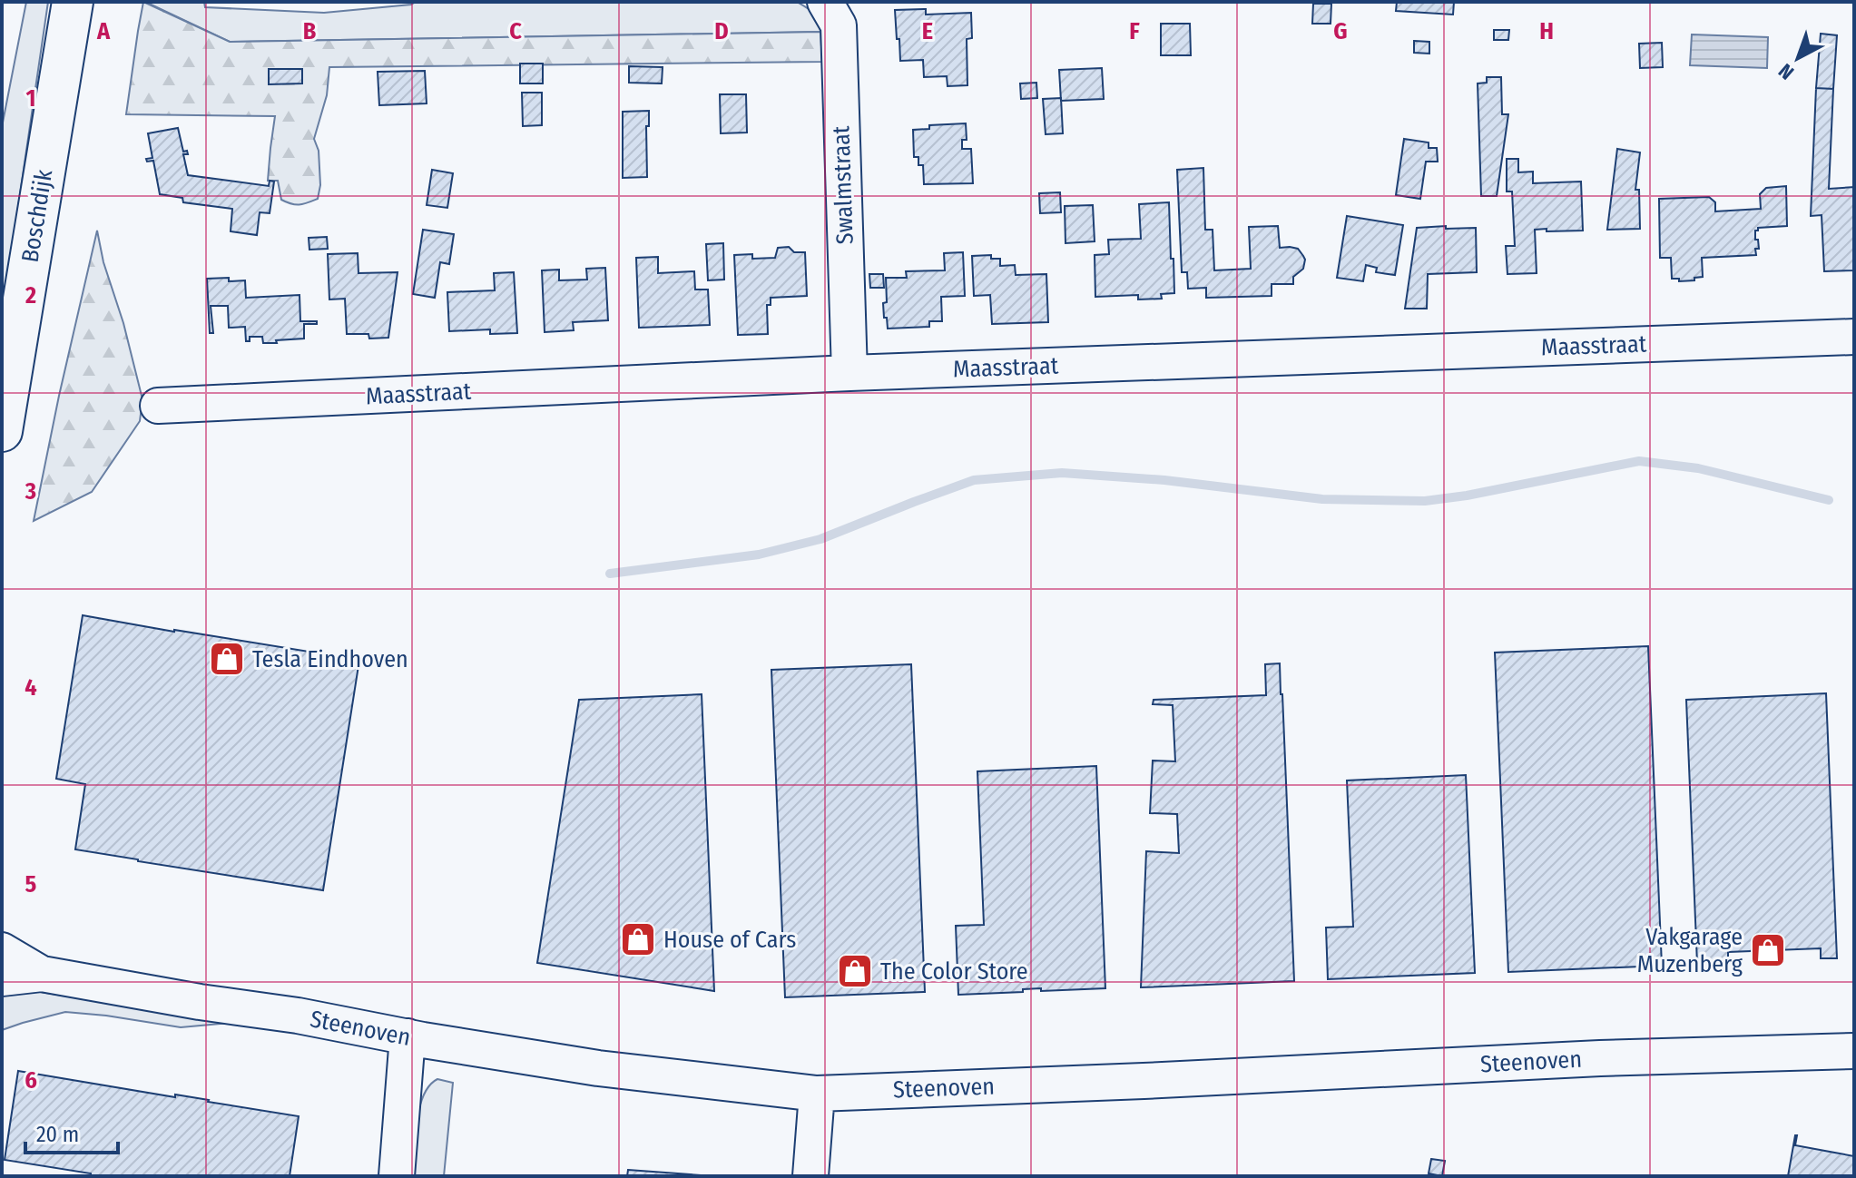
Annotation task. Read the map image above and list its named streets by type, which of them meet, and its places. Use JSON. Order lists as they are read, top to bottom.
{
  "streets": {
    "main road": ["Boschdijk"],
    "street": ["Swalmstraat", "Maasstraat", "Steenoven"]
  },
  "crossings": [
    ["Swalmstraat", "Maasstraat"]
  ],
  "places": {
    "shop": [
      "Tesla Eindhoven",
      "House of Cars",
      "Vakgarage Muzenberg",
      "The Color Store"
    ]
  },
  "scale_bar": "20 m",
  "north": "bottom left",
  "grid": {
    "columns": [
      "A",
      "B",
      "C",
      "D",
      "E",
      "F",
      "G",
      "H"
    ],
    "rows": [
      "1",
      "2",
      "3",
      "4",
      "5",
      "6"
    ]
  }
}
